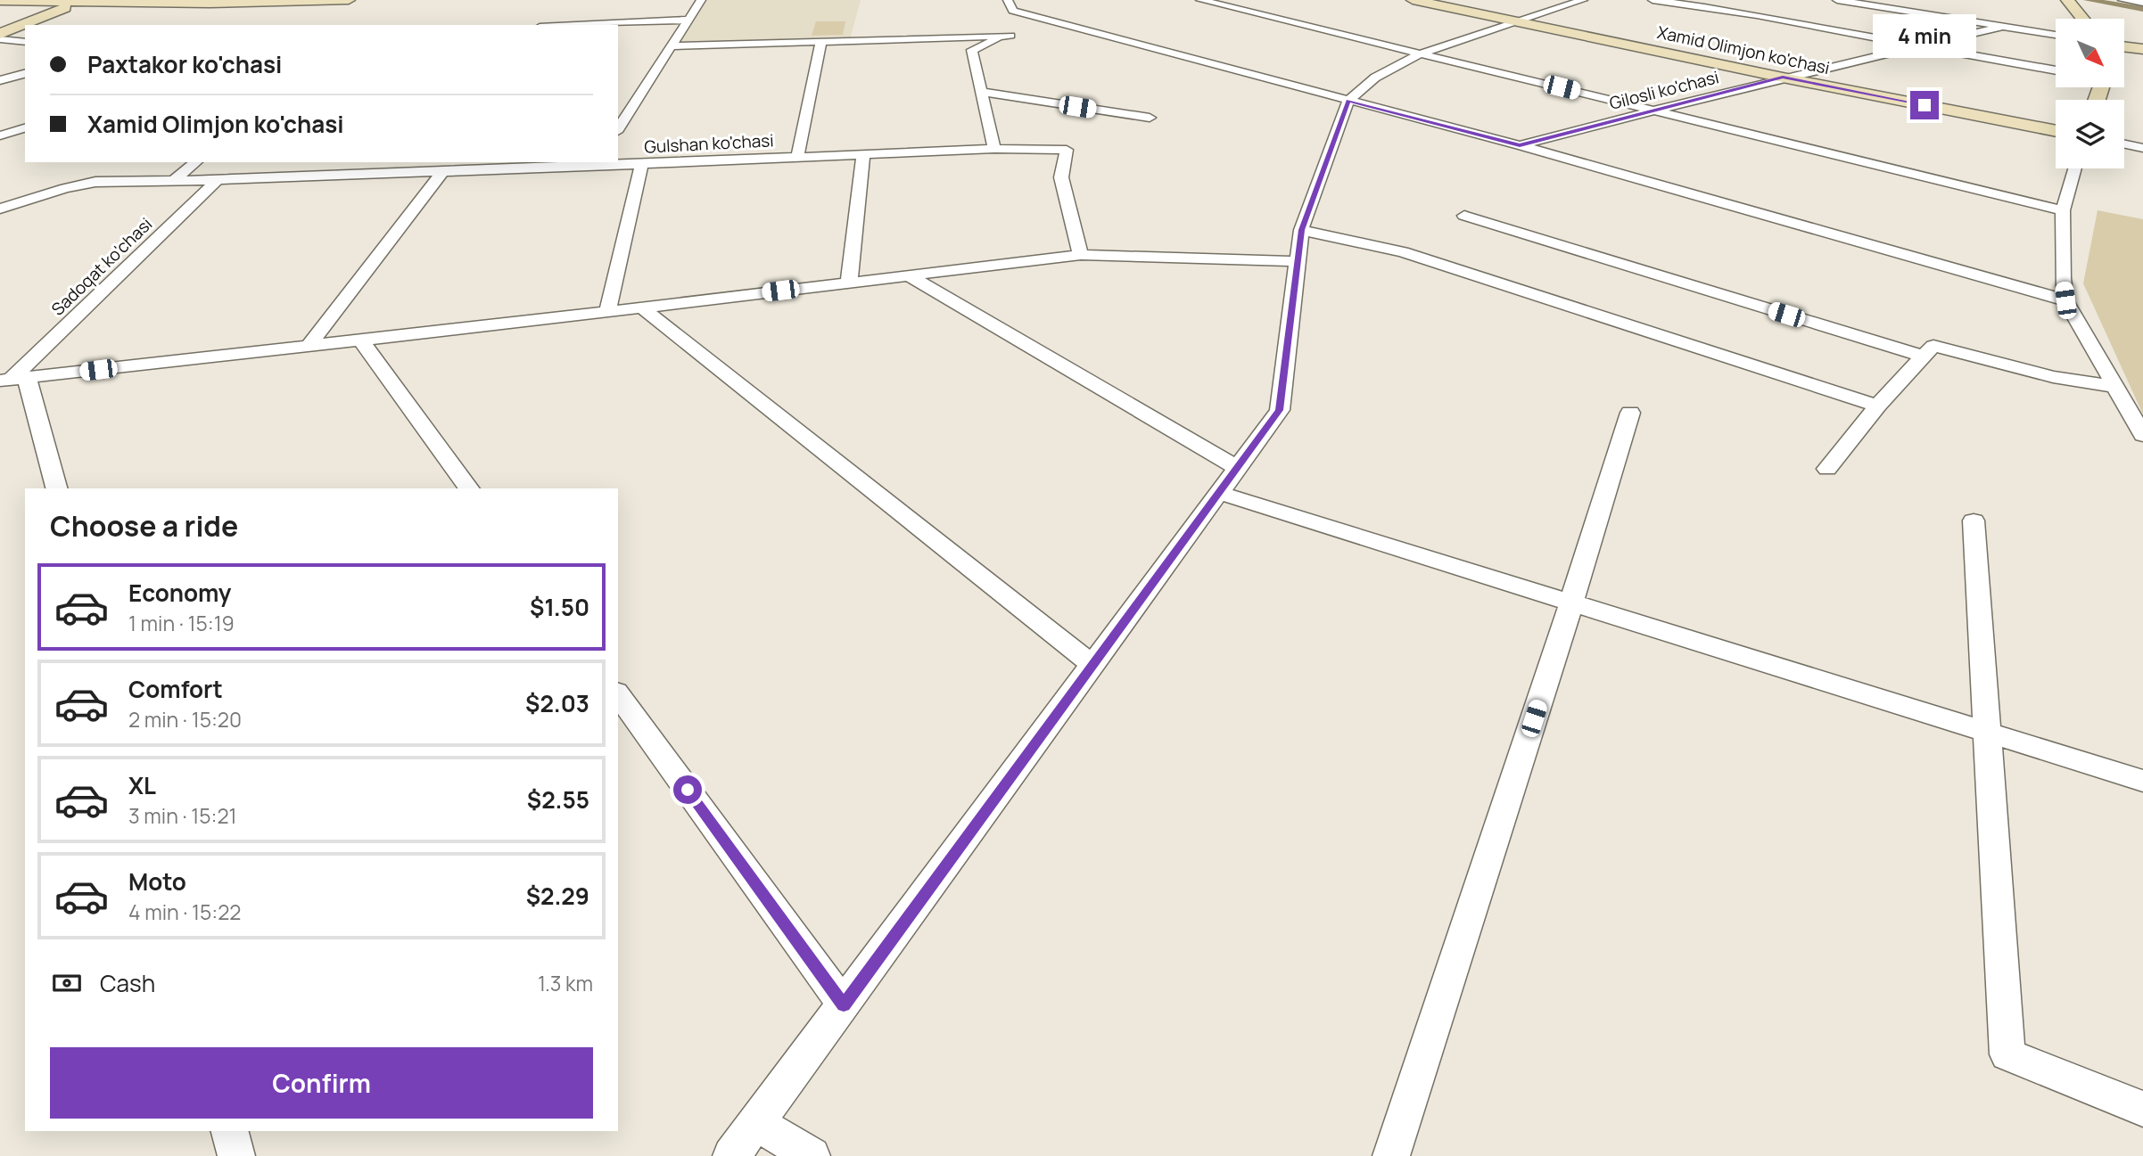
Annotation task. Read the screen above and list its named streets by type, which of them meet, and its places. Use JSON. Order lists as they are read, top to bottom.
{
  "streets": {
    "main road": ["Xamid Olimjon ko'chasi"],
    "street": ["Gilosli ko'chasi", "Gulshan ko'chasi", "Sadoqat ko'chasi"]
  },
  "crossings": [
    ["Xamid Olimjon ko'chasi", "Gilosli ko'chasi"],
    ["Gulshan ko'chasi", "Sadoqat ko'chasi"]
  ],
  "north": "bottom right",
  "page": {
    "bubble": "4 min",
    "banner": ["Paxtakor ko'chasi", "Xamid Olimjon ko'chasi"],
    "heading": "Choose a ride",
    "list": [
      {
        "name": "Economy",
        "note": "1 min · 15:19",
        "value": "$1.50"
      },
      {
        "name": "Comfort",
        "note": "2 min · 15:20",
        "value": "$2.03"
      },
      {
        "name": "XL",
        "note": "3 min · 15:21",
        "value": "$2.55"
      },
      {
        "name": "Moto",
        "note": "4 min · 15:22",
        "value": "$2.29"
      }
    ],
    "pay": ["Cash", "1.3 km"],
    "buttons": "Confirm"
  }
}
